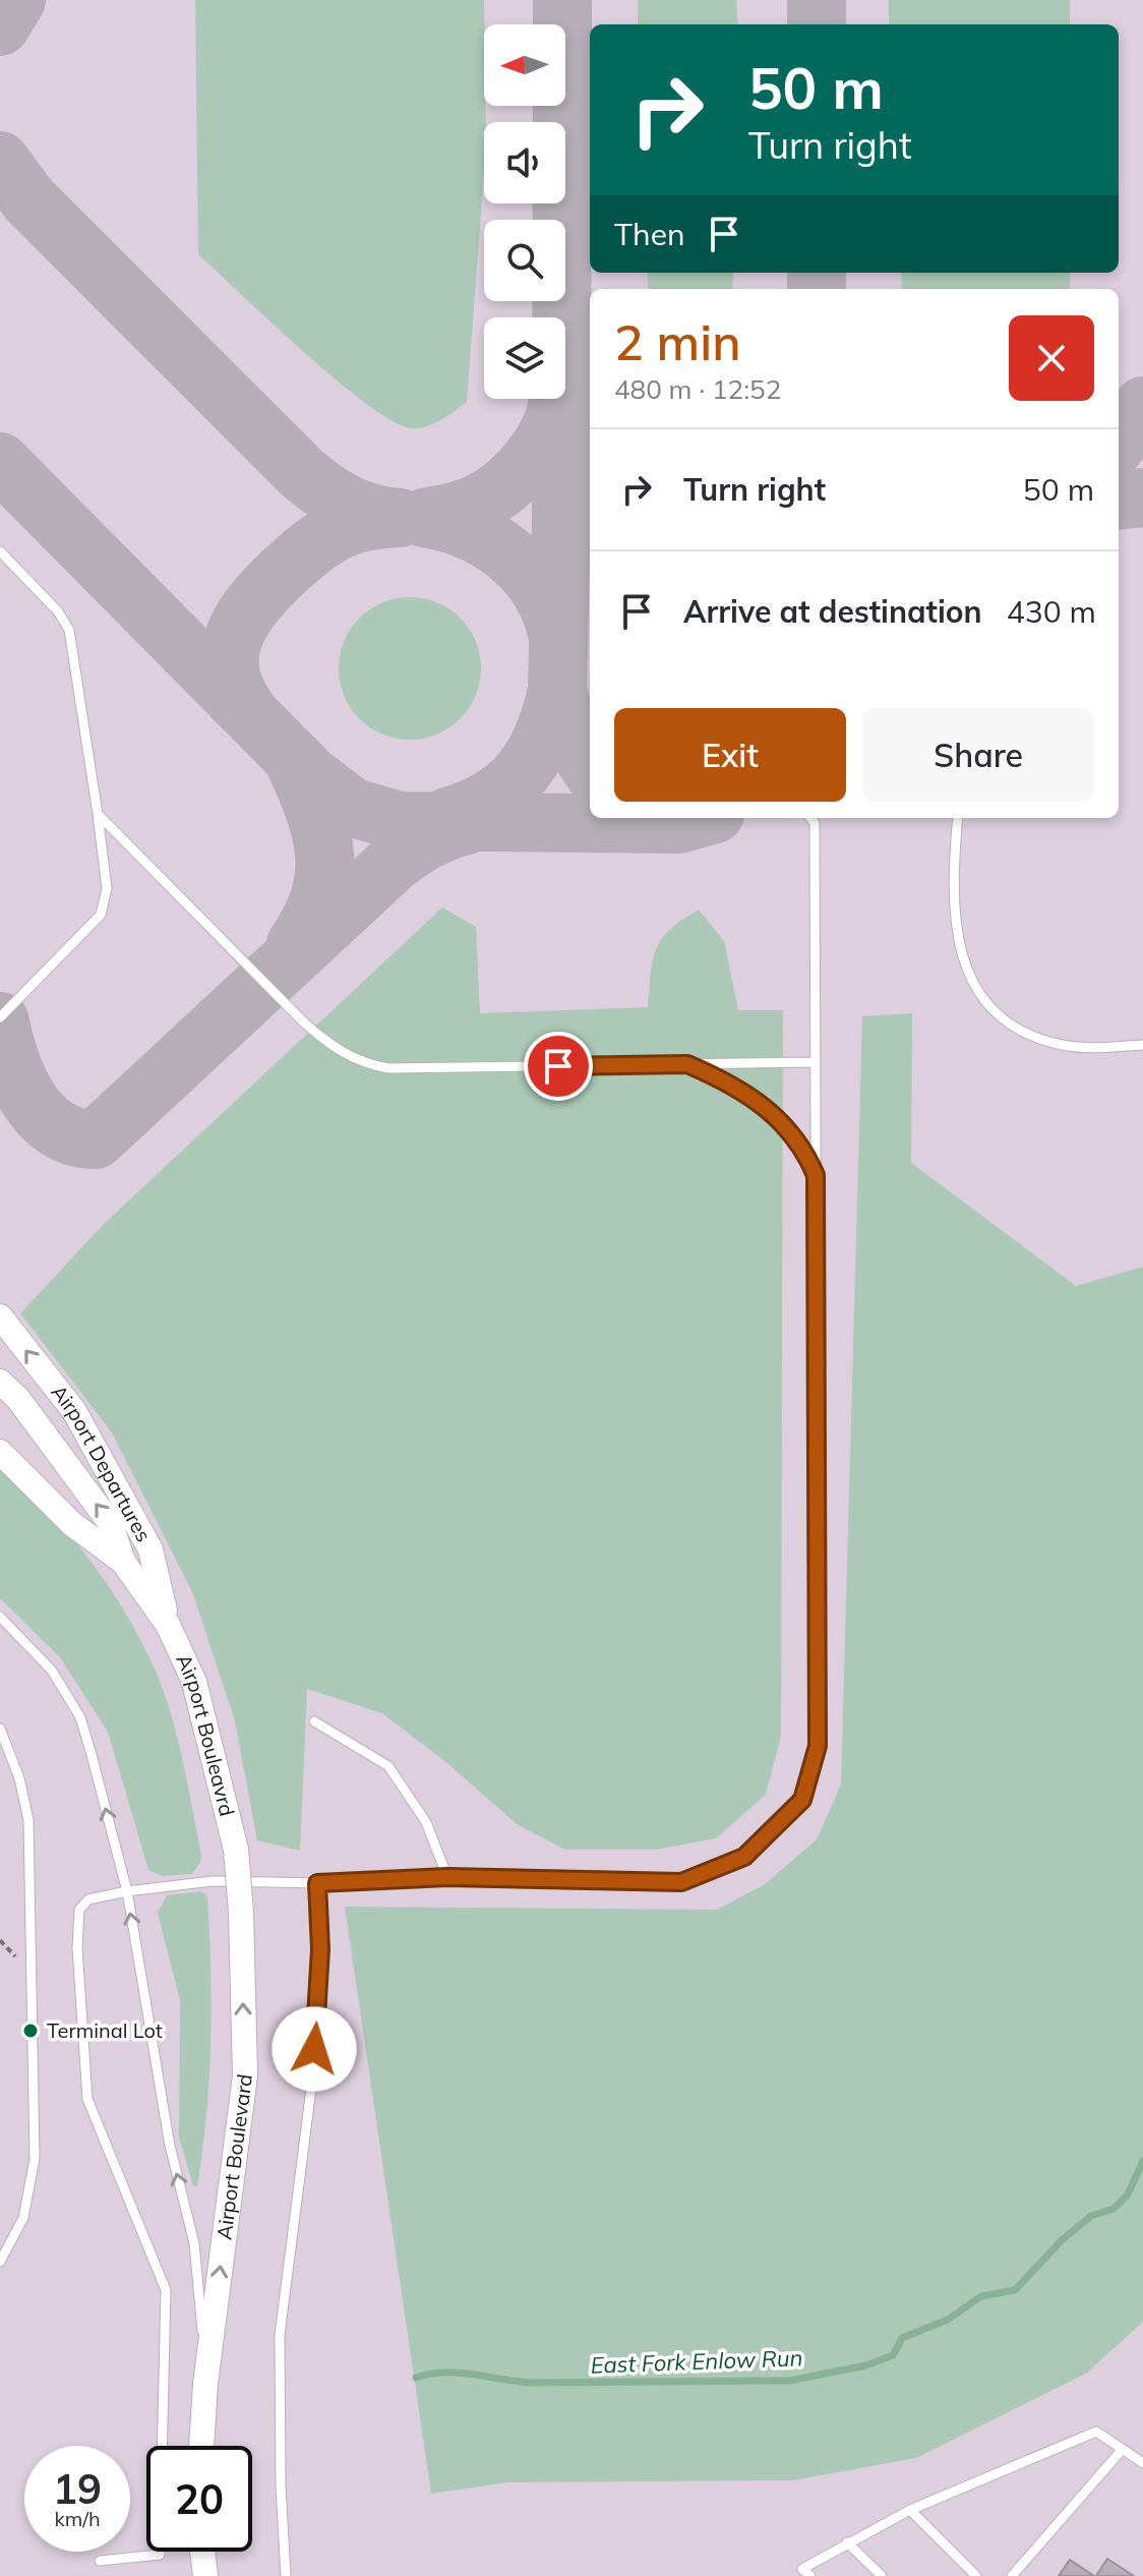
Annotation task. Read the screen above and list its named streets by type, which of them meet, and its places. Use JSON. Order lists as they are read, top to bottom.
{
  "streets": {
    "street": ["Airport Departures", "Airport Bouleavrd", "Airport Boulevard"]
  },
  "crossings": [
    ["Airport Departures", "Airport Bouleavrd"],
    ["Airport Bouleavrd", "Airport Boulevard"]
  ],
  "one_way": ["Airport Boulevard"],
  "water": ["East Fork Enlow Run"],
  "places": ["Terminal Lot"],
  "north": "left",
  "page": {
    "turn": ["50 m", "Turn right"],
    "then": "Then",
    "heading": ["2 min", "480 m · 12:52"],
    "list": [
      {
        "name": "Turn right",
        "value": "50 m"
      },
      {
        "name": "Arrive at destination",
        "value": "430 m"
      }
    ],
    "buttons": ["Exit", "Share"],
    "speed": "19 km/h",
    "limit": "20"
  }
}
